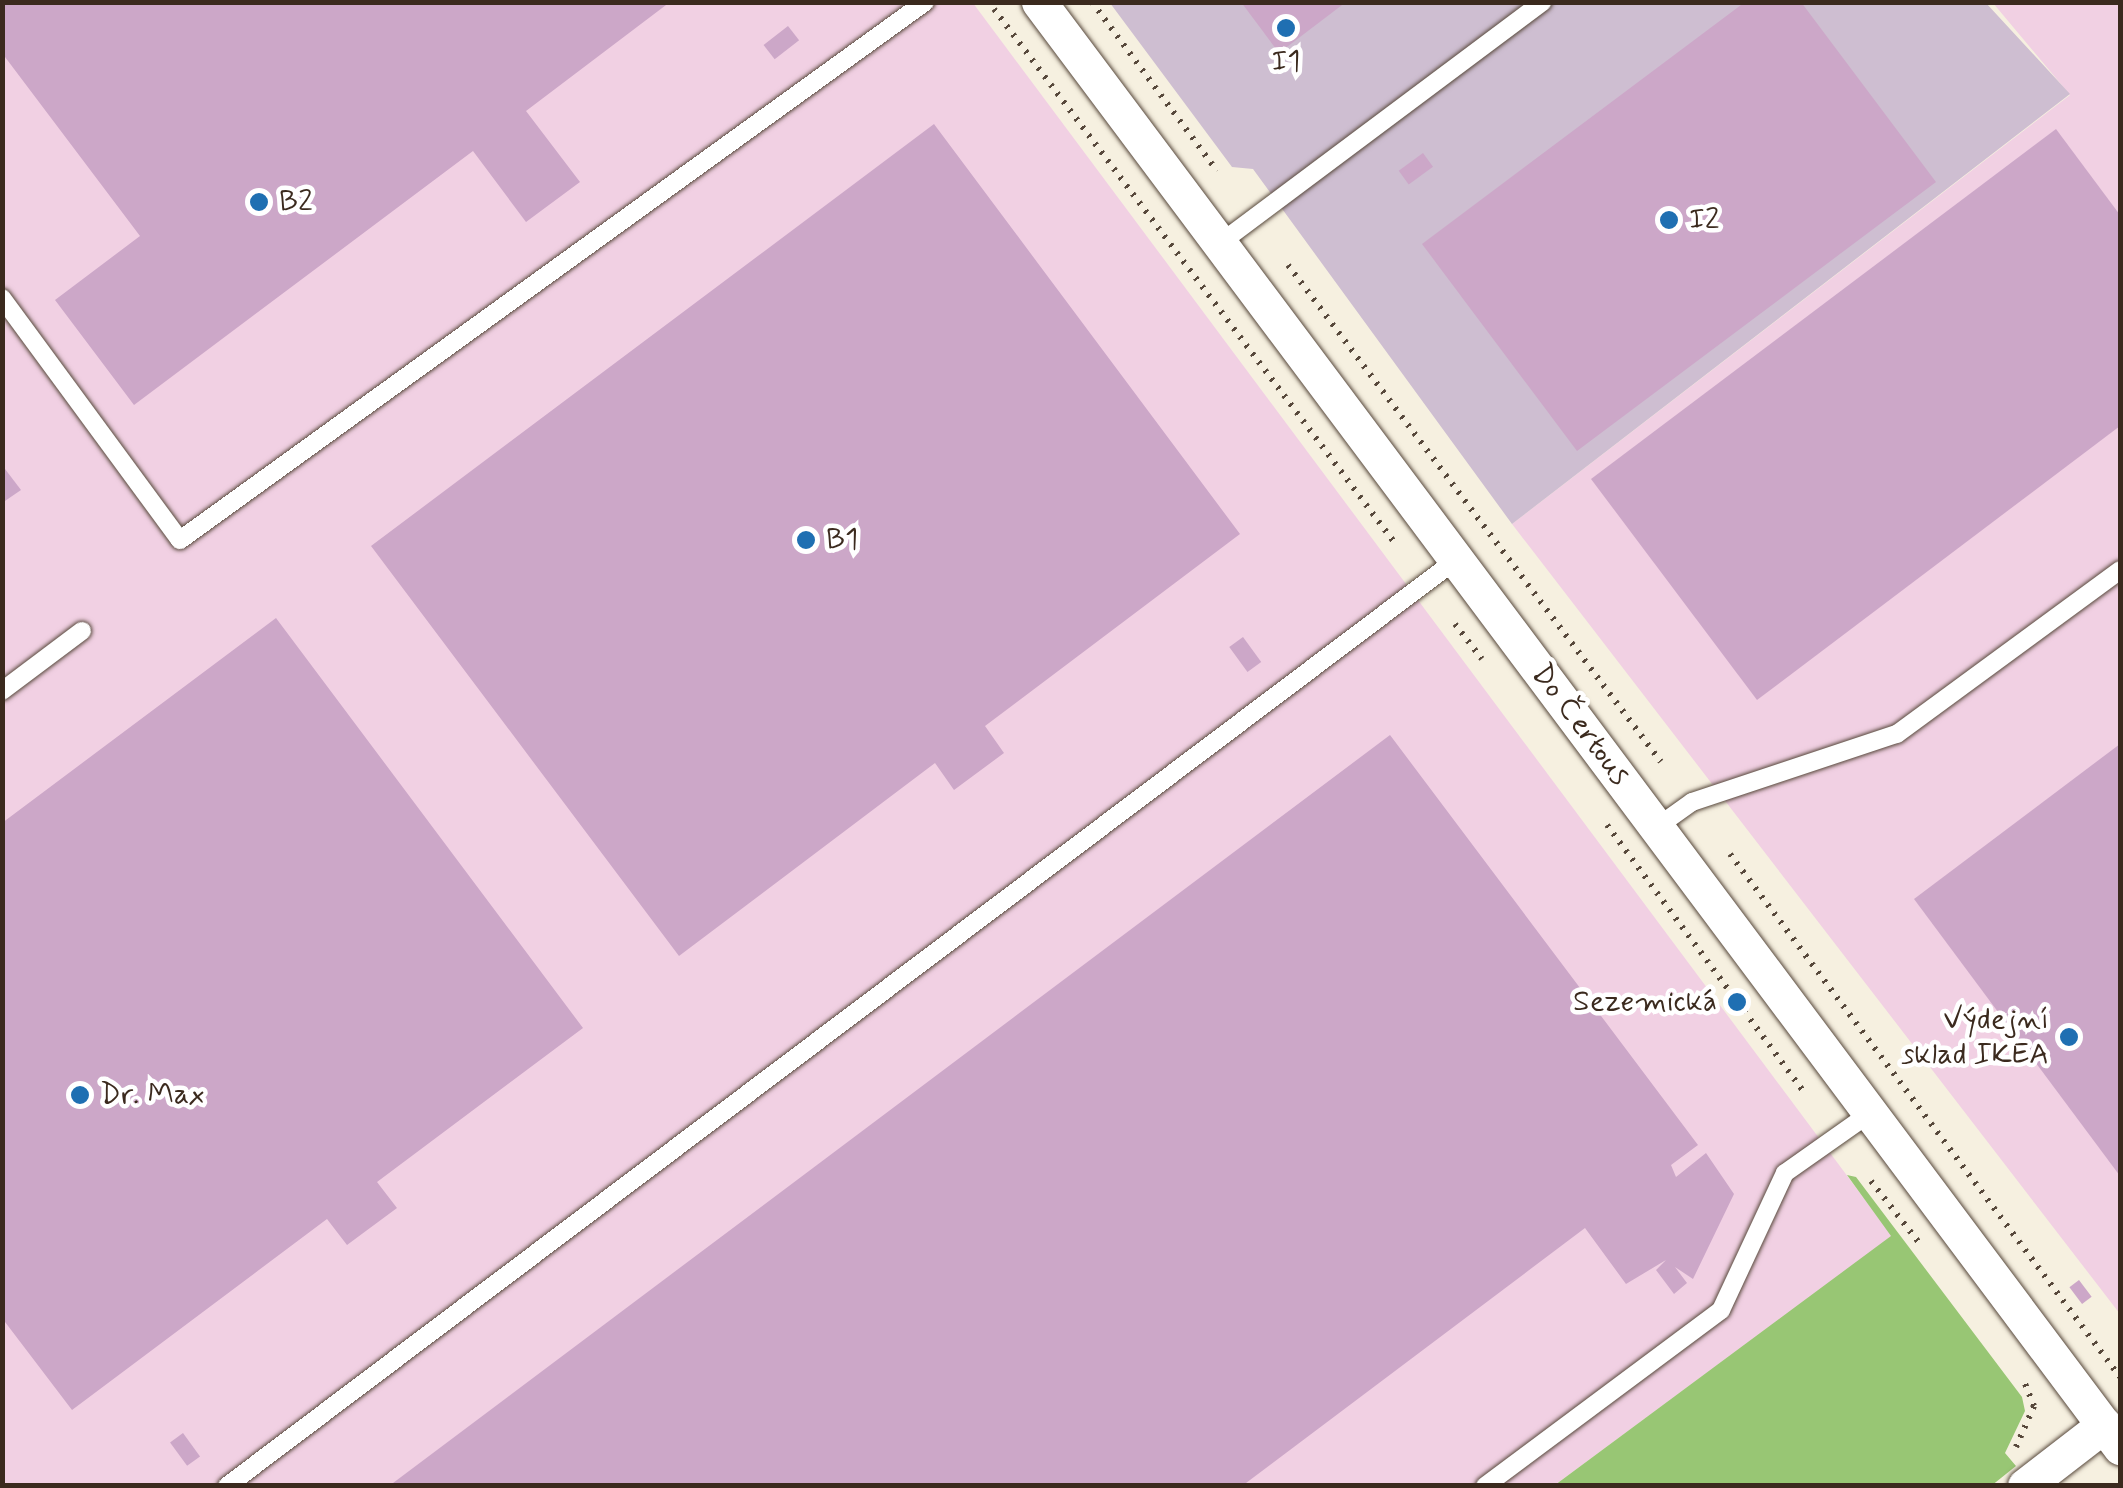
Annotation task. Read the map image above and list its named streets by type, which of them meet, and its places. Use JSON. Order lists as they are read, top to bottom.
{
  "streets": {
    "street": ["Do Čertous"]
  },
  "places": [
    "I1",
    "B2",
    "I2",
    "B1",
    "Sezemická",
    "Výdejní sklad IKEA",
    "Dr. Max"
  ]
}
